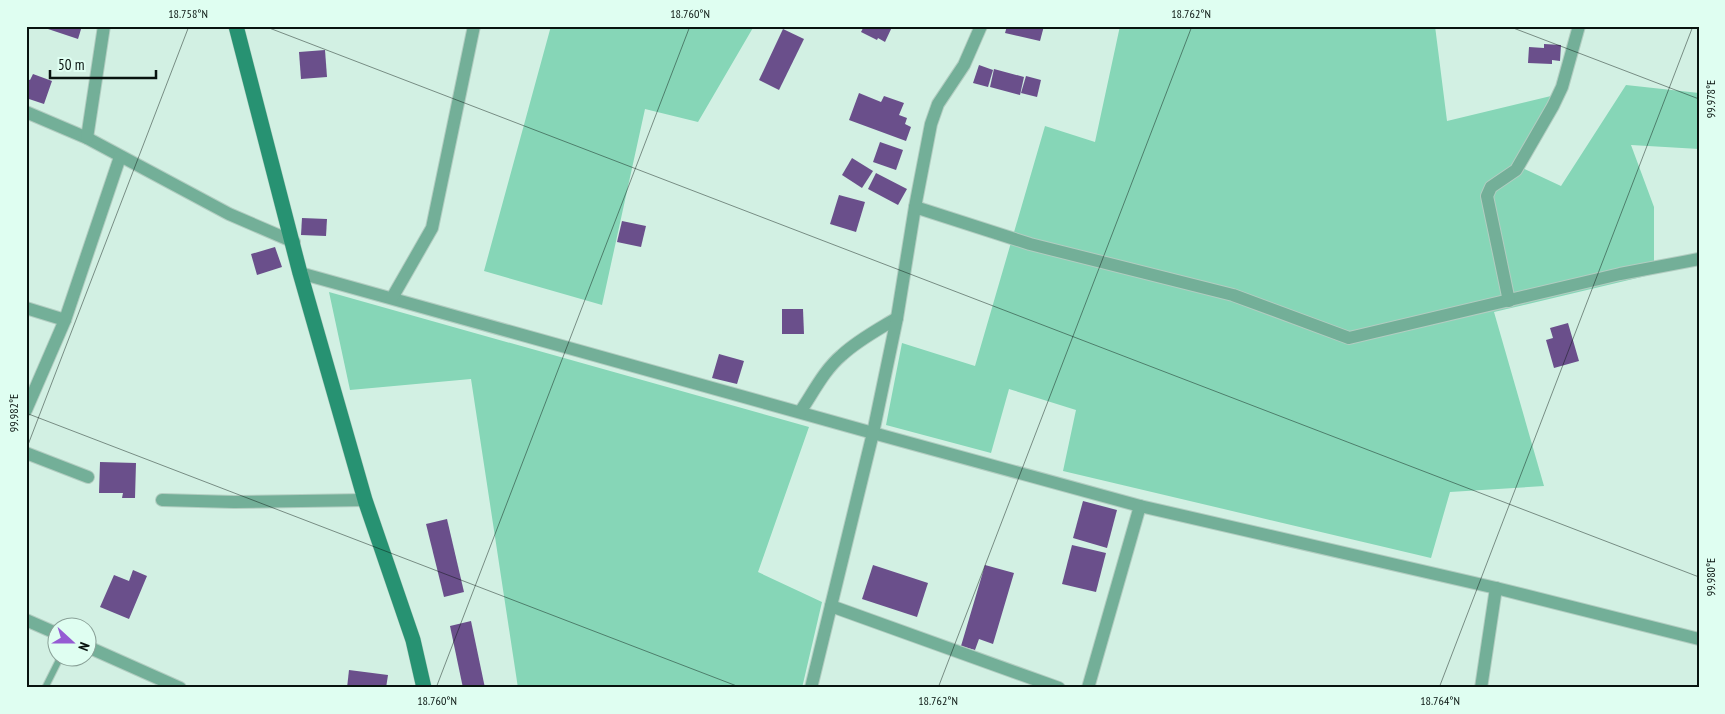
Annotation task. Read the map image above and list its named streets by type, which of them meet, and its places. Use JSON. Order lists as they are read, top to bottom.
{
  "scale_bar": "50 m",
  "north": "right",
  "coordinates": [
    "18.758°N",
    "18.760°N",
    "18.762°N",
    "99.978°E",
    "99.982°E",
    "99.980°E",
    "18.764°N"
  ]
}
